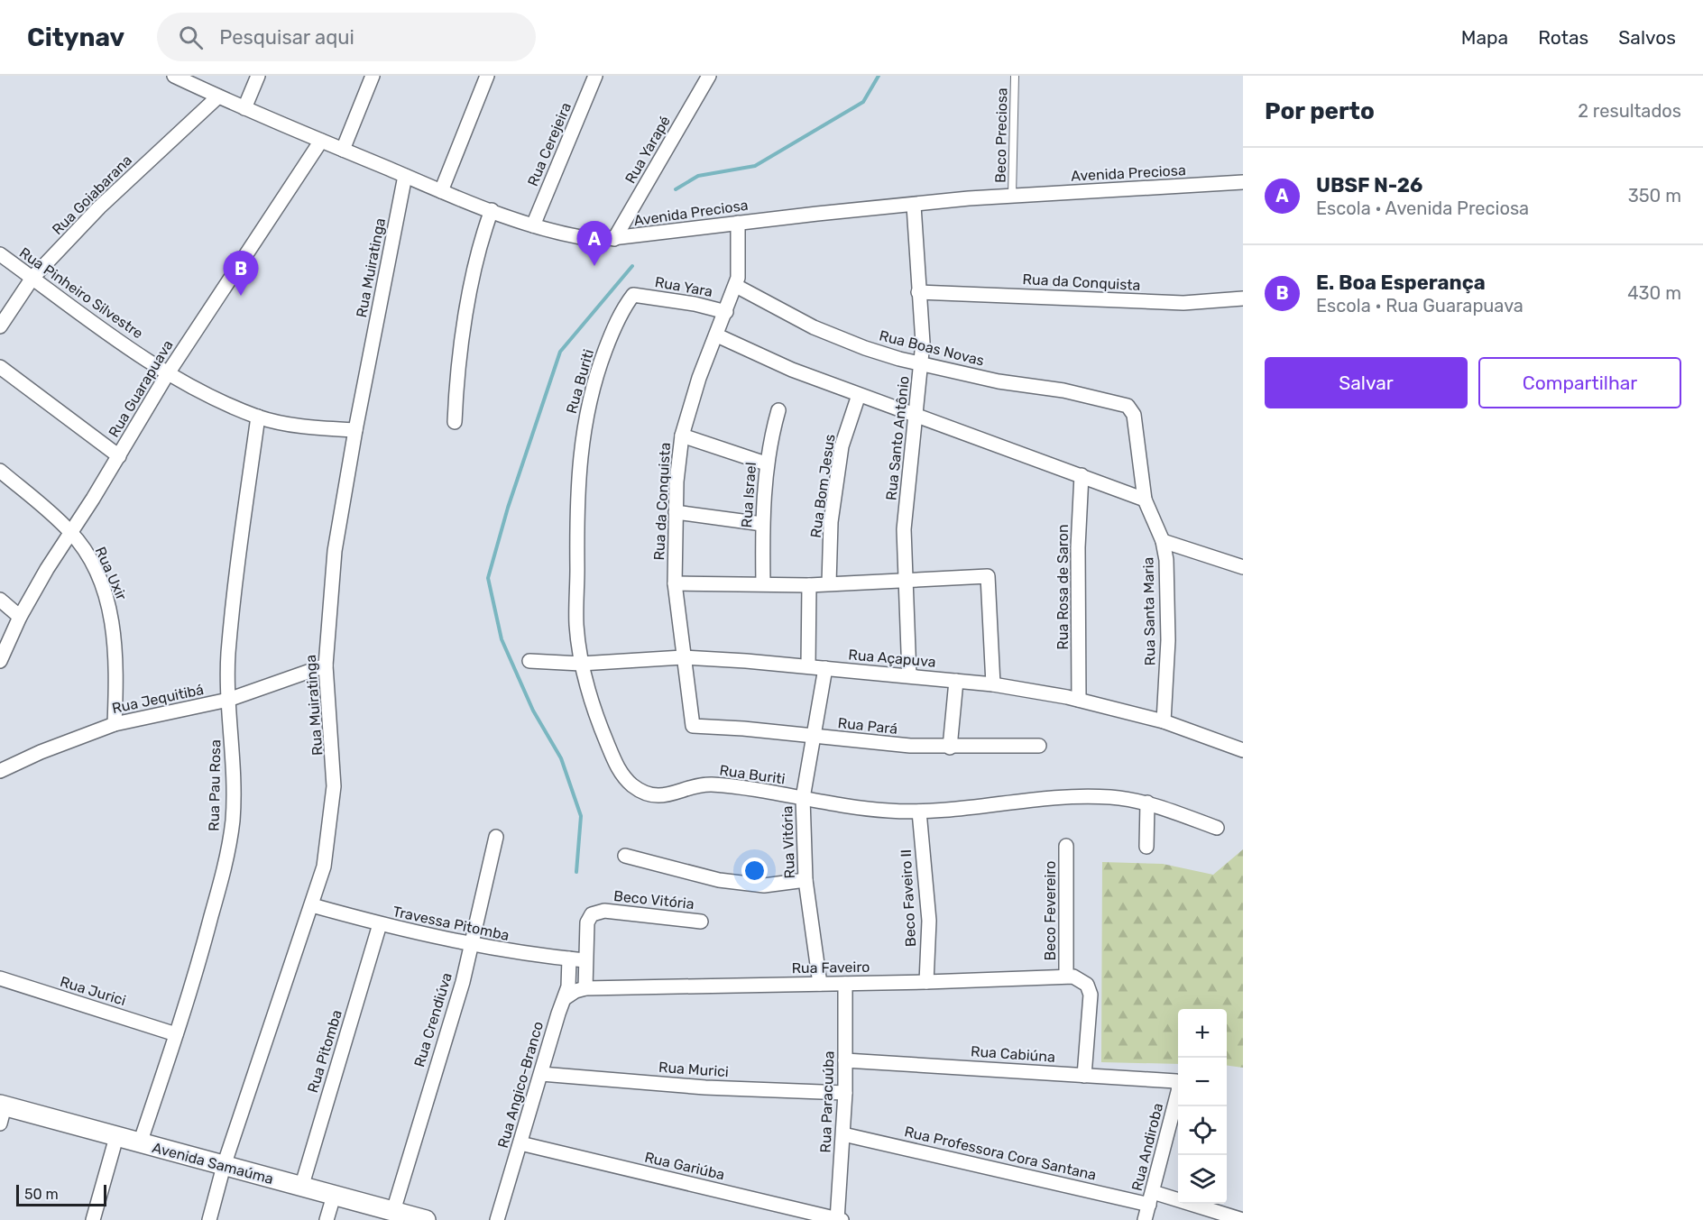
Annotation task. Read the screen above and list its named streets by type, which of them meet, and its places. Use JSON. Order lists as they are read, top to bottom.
{
  "streets": {
    "street": [
      "Rua Cerejeira",
      "Rua Yarapé",
      "Avenida Preciosa",
      "Rua Goiabarana",
      "Rua Muiratinga",
      "Rua da Conquista",
      "Rua Yara",
      "Rua Pinheiro Silvestre",
      "Rua Boas Novas",
      "Rua Buriti",
      "Rua Guarapuava",
      "Rua Santo Antônio",
      "Rua Bom Jesus",
      "Rua Israel",
      "Rua Uxir",
      "Rua Rosa de Saron",
      "Rua Santa Maria",
      "Rua Açapuva",
      "Rua Jequitibá",
      "Rua Pará",
      "Rua Pau Rosa",
      "Rua Vitória",
      "Beco Faveiro II",
      "Beco Vitória",
      "Beco Fevereiro",
      "Travessa Pitomba",
      "Rua Faveiro",
      "Rua Jurici",
      "Rua Crendiúva",
      "Rua Pitomba",
      "Rua Cabiúna",
      "Rua Murici",
      "Rua Angico-Branco",
      "Rua Paracuúba",
      "Rua Andiroba",
      "Rua Professora Cora Santana",
      "Avenida Samaúma",
      "Rua Gariúba"
    ],
    "lane": ["Beco Preciosa"]
  },
  "crossings": [
    ["Beco Preciosa", "Avenida Preciosa"],
    ["Rua Cerejeira", "Avenida Preciosa"],
    ["Rua Yarapé", "Avenida Preciosa"],
    ["Avenida Preciosa", "Rua Goiabarana"],
    ["Avenida Preciosa", "Rua Muiratinga"],
    ["Avenida Preciosa", "Rua da Conquista"],
    ["Avenida Preciosa", "Rua Guarapuava"],
    ["Avenida Preciosa", "Rua Santo Antônio"],
    ["Rua Goiabarana", "Rua Pinheiro Silvestre"],
    ["Rua Muiratinga", "Rua Pinheiro Silvestre"],
    ["Rua Muiratinga", "Rua Jequitibá"],
    ["Rua Muiratinga", "Travessa Pitomba"],
    ["Rua Muiratinga", "Avenida Samaúma"],
    ["Rua da Conquista", "Rua Yara"],
    ["Rua da Conquista", "Rua Boas Novas"],
    ["Rua da Conquista", "Rua Santo Antônio"],
    ["Rua da Conquista", "Rua Açapuva"],
    ["Rua da Conquista", "Rua Pará"],
    ["Rua Yara", "Rua Buriti"],
    ["Rua Pinheiro Silvestre", "Rua Guarapuava"],
    ["Rua Pinheiro Silvestre", "Rua Pau Rosa"],
    ["Rua Boas Novas", "Rua Santo Antônio"],
    ["Rua Boas Novas", "Rua Santa Maria"],
    ["Rua Buriti", "Rua Açapuva"],
    ["Rua Buriti", "Rua Vitória"],
    ["Rua Buriti", "Beco Faveiro II"],
    ["Rua Guarapuava", "Rua Uxir"],
    ["Rua Santo Antônio", "Rua Açapuva"],
    ["Rua Uxir", "Rua Jequitibá"],
    ["Rua Rosa de Saron", "Rua Açapuva"],
    ["Rua Santa Maria", "Rua Açapuva"],
    ["Rua Açapuva", "Rua Vitória"],
    ["Rua Jequitibá", "Rua Pau Rosa"],
    ["Rua Pará", "Rua Vitória"],
    ["Rua Pau Rosa", "Rua Jurici"],
    ["Rua Pau Rosa", "Avenida Samaúma"],
    ["Rua Vitória", "Rua Faveiro"],
    ["Beco Faveiro II", "Rua Faveiro"],
    ["Beco Vitória", "Travessa Pitomba"],
    ["Beco Fevereiro", "Rua Faveiro"],
    ["Travessa Pitomba", "Rua Crendiúva"],
    ["Travessa Pitomba", "Rua Pitomba"],
    ["Travessa Pitomba", "Rua Angico-Branco"],
    ["Rua Faveiro", "Rua Angico-Branco"],
    ["Rua Faveiro", "Rua Paracuúba"],
    ["Rua Crendiúva", "Avenida Samaúma"],
    ["Rua Pitomba", "Avenida Samaúma"],
    ["Rua Cabiúna", "Rua Paracuúba"],
    ["Rua Murici", "Rua Angico-Branco"],
    ["Rua Murici", "Rua Paracuúba"],
    ["Rua Angico-Branco", "Rua Gariúba"],
    ["Rua Paracuúba", "Rua Professora Cora Santana"],
    ["Rua Paracuúba", "Rua Gariúba"],
    ["Rua Andiroba", "Rua Professora Cora Santana"]
  ],
  "scale_bar": "50 m",
  "page": {
    "header": "Citynav",
    "search": "Pesquisar aqui",
    "nav": ["Mapa", "Rotas", "Salvos"],
    "heading": ["Por perto", "2 resultados"],
    "list": [
      {
        "mark": "A",
        "name": "UBSF N-26",
        "note": "Escola · Avenida Preciosa",
        "value": "350 m"
      },
      {
        "mark": "B",
        "name": "E. Boa Esperança",
        "note": "Escola · Rua Guarapuava",
        "value": "430 m"
      }
    ],
    "pins": ["A", "B"],
    "buttons": ["Salvar", "Compartilhar"],
    "map_buttons": ["+", "−"],
    "scale": "50 m"
  }
}
